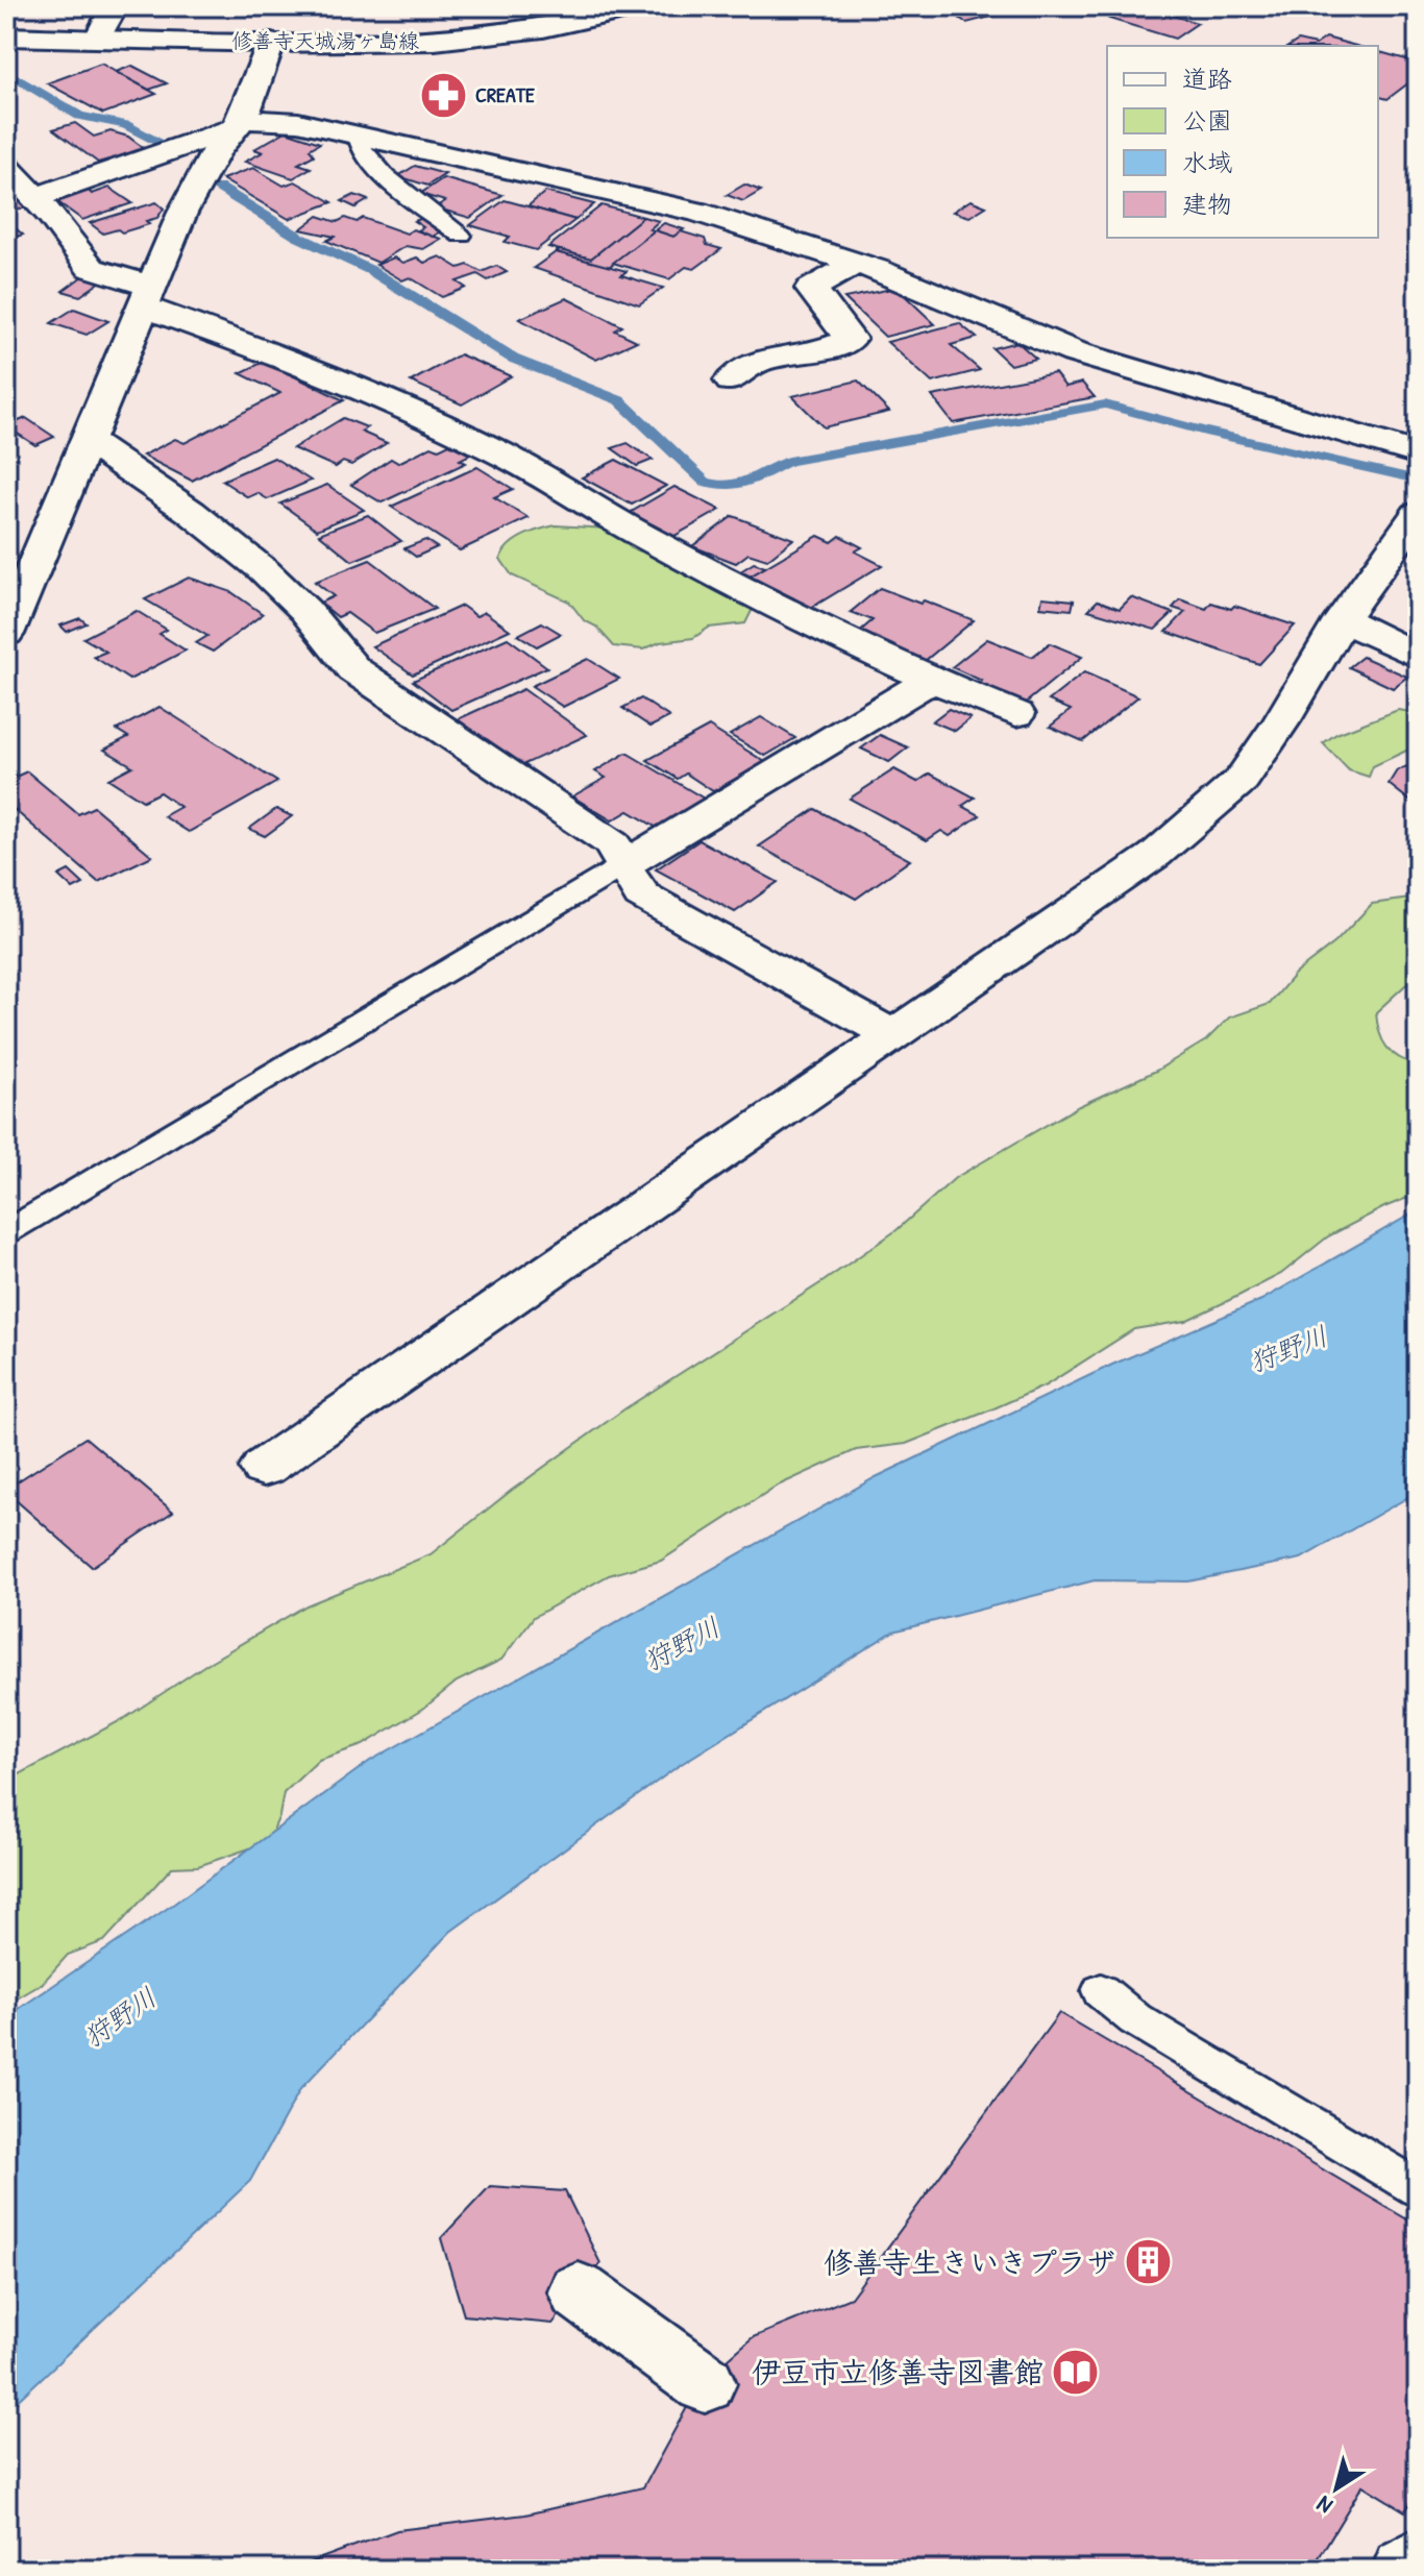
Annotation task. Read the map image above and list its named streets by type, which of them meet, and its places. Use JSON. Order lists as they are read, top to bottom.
{
  "streets": {
    "street": ["修善寺天城湯ヶ島線"]
  },
  "water": ["狩野川"],
  "places": {
    "pharmacy": ["CREATE"],
    "building": ["修善寺生きいきプラザ"],
    "library": ["伊豆市立修善寺図書館"]
  },
  "legend": [
    "道路",
    "公園",
    "水域",
    "建物"
  ],
  "north": "bottom left"
}
